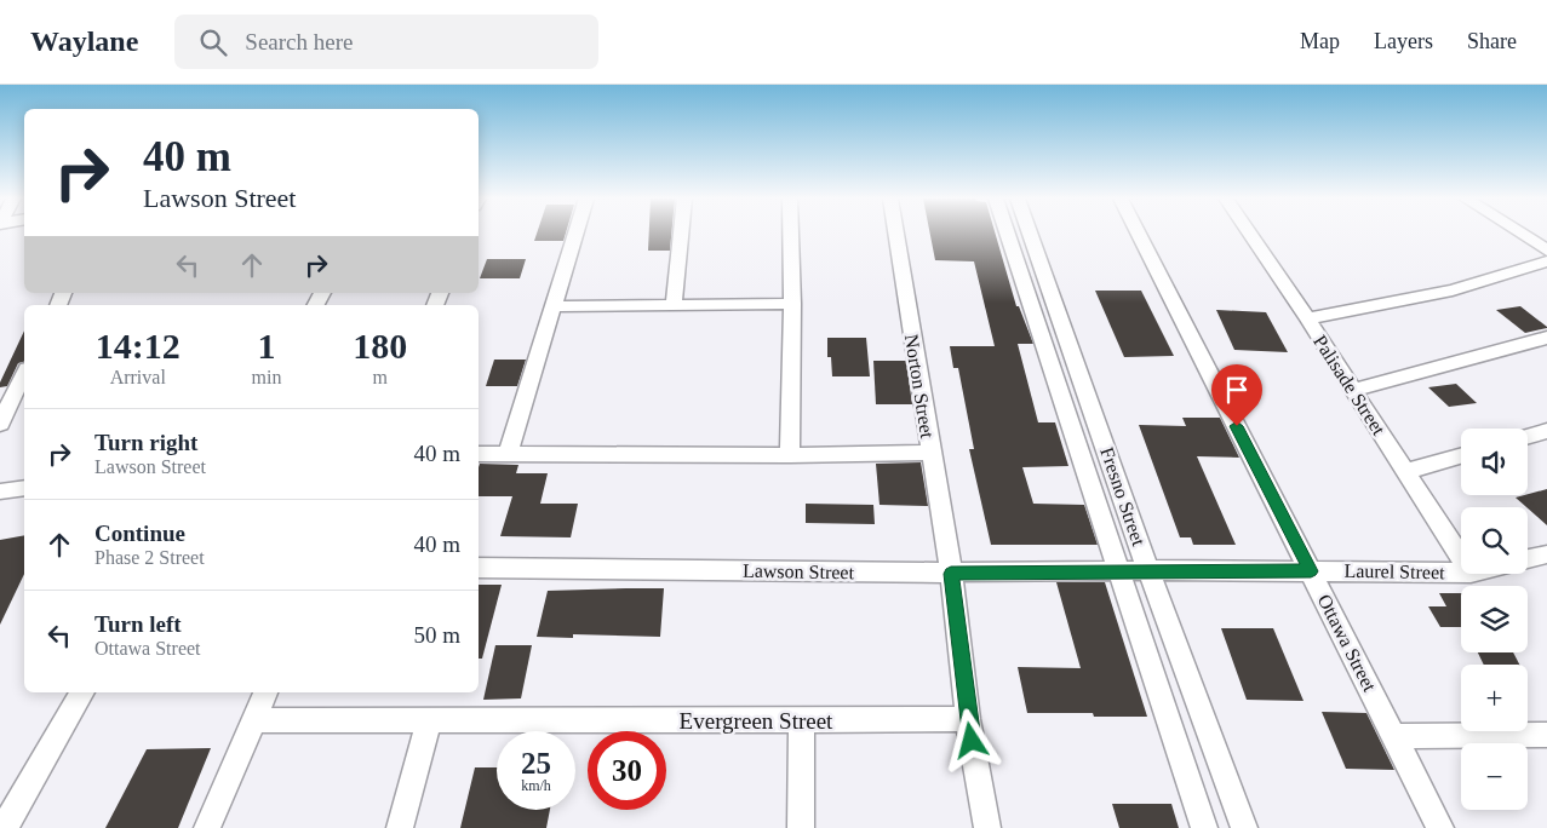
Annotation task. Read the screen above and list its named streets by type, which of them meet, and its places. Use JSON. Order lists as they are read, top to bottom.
{
  "streets": {
    "street": [
      "Palisade Street",
      "Norton Street",
      "Fresno Street",
      "Lawson Street",
      "Laurel Street",
      "Ottawa Street",
      "Evergreen Street"
    ]
  },
  "crossings": [
    ["Norton Street", "Lawson Street"],
    ["Norton Street", "Evergreen Street"],
    ["Fresno Street", "Lawson Street"],
    ["Fresno Street", "Laurel Street"],
    ["Lawson Street", "Laurel Street"],
    ["Laurel Street", "Ottawa Street"]
  ],
  "page": {
    "header": "Waylane",
    "search": "Search here",
    "nav": ["Map", "Layers", "Share"],
    "turn": ["40 m", "Lawson Street"],
    "eta": [
      "14:12",
      "Arrival",
      "1",
      "min",
      "180",
      "m"
    ],
    "list": [
      {
        "name": "Turn right",
        "note": "Lawson Street",
        "value": "40 m"
      },
      {
        "name": "Continue",
        "note": "Phase 2 Street",
        "value": "40 m"
      },
      {
        "name": "Turn left",
        "note": "Ottawa Street",
        "value": "50 m"
      }
    ],
    "map_buttons": ["+", "−"],
    "speed": "25 km/h",
    "limit": "30"
  }
}
